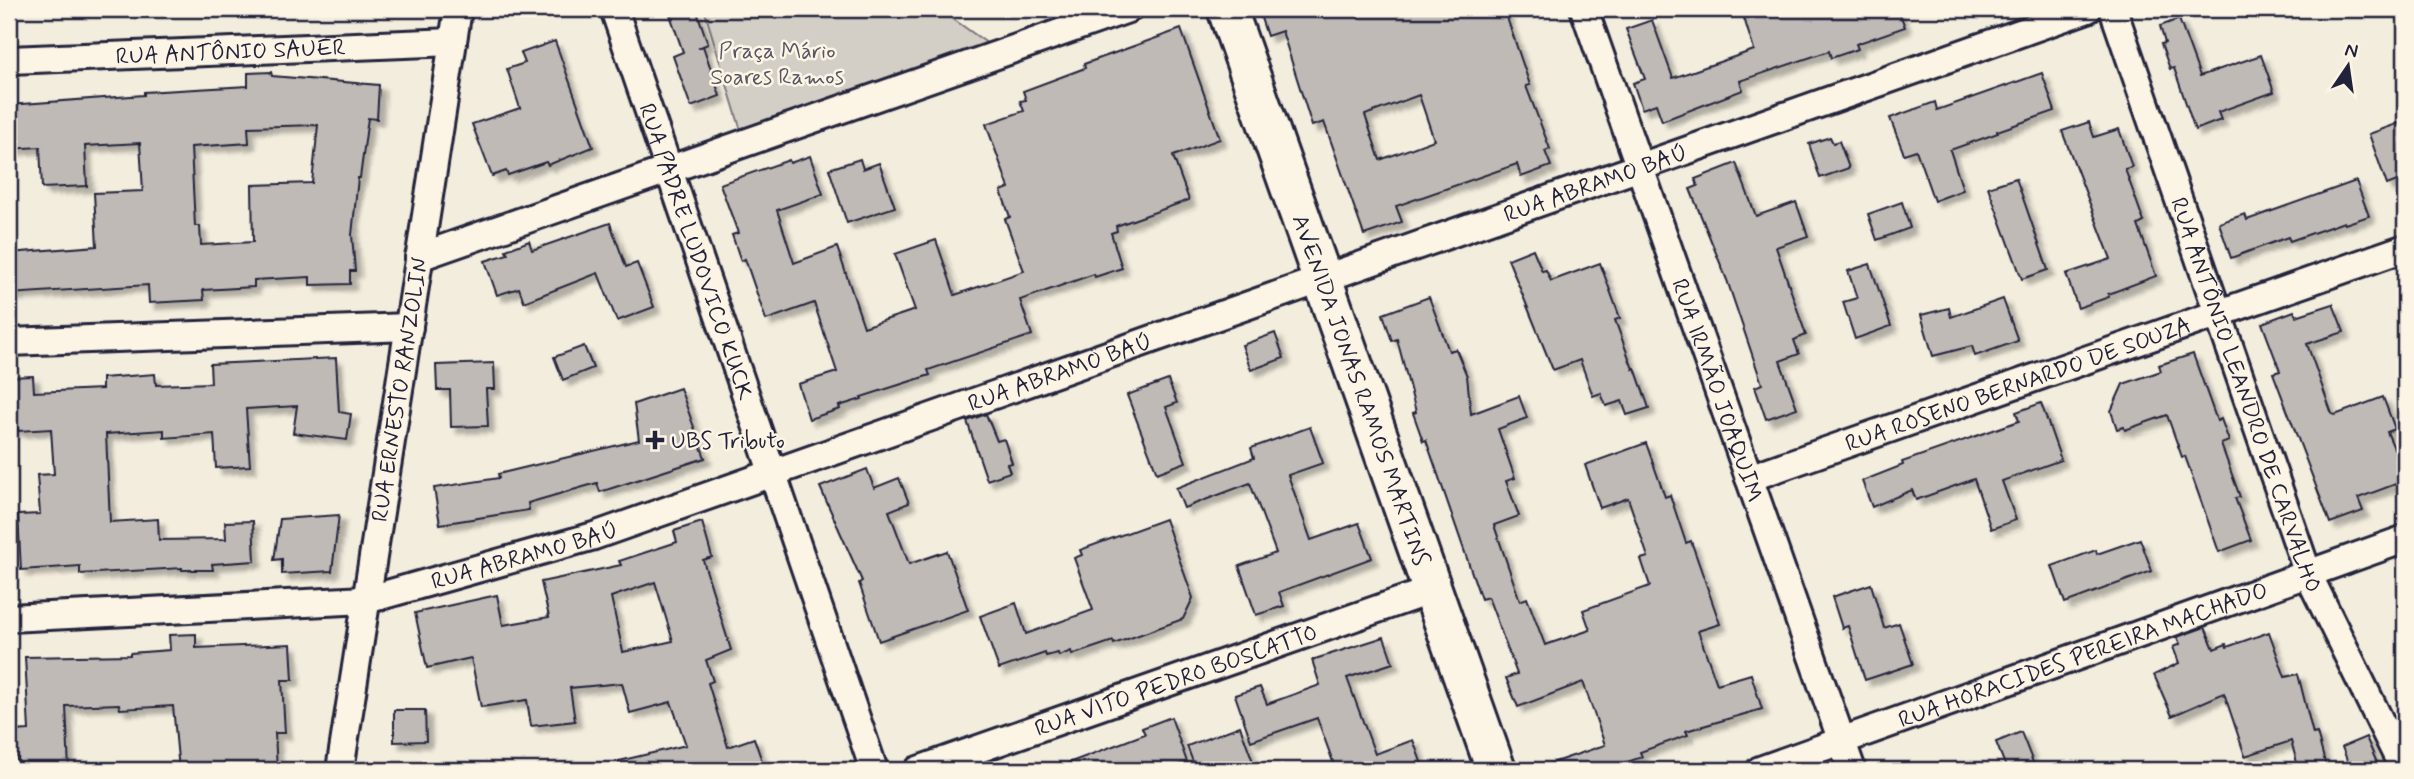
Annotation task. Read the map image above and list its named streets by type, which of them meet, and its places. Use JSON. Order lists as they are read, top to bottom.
{
  "streets": {
    "main road": ["AVENIDA JONAS RAMOS MARTINS"],
    "street": [
      "RUA ANTÔNIO SAUER",
      "RUA ABRAMO BAÚ",
      "RUA PADRE LUDOVICO KUCK",
      "RUA ROSENO BERNARDO DE SOUZA",
      "RUA ERNESTO RANZOLIN",
      "RUA IRMÃO JOAQUIM",
      "RUA ANTÔNIO LEANDRO DE CARVALHO",
      "RUA HORACIDES PEREIRA MACHADO",
      "RUA VITO PEDRO BOSCATTO"
    ]
  },
  "crossings": [
    ["RUA ANTÔNIO SAUER", "RUA ERNESTO RANZOLIN"],
    ["RUA ABRAMO BAÚ", "RUA PADRE LUDOVICO KUCK"],
    ["RUA ABRAMO BAÚ", "RUA ERNESTO RANZOLIN"],
    ["RUA ABRAMO BAÚ", "AVENIDA JONAS RAMOS MARTINS"],
    ["RUA ABRAMO BAÚ", "RUA IRMÃO JOAQUIM"],
    ["RUA ROSENO BERNARDO DE SOUZA", "RUA IRMÃO JOAQUIM"],
    ["RUA ROSENO BERNARDO DE SOUZA", "RUA ANTÔNIO LEANDRO DE CARVALHO"],
    ["AVENIDA JONAS RAMOS MARTINS", "RUA VITO PEDRO BOSCATTO"],
    ["RUA IRMÃO JOAQUIM", "RUA HORACIDES PEREIRA MACHADO"],
    ["RUA ANTÔNIO LEANDRO DE CARVALHO", "RUA HORACIDES PEREIRA MACHADO"]
  ],
  "parks": ["Praça Mário Soares Ramos"],
  "places": {
    "health": ["UBS Tributo"]
  },
  "north": "top"
}
